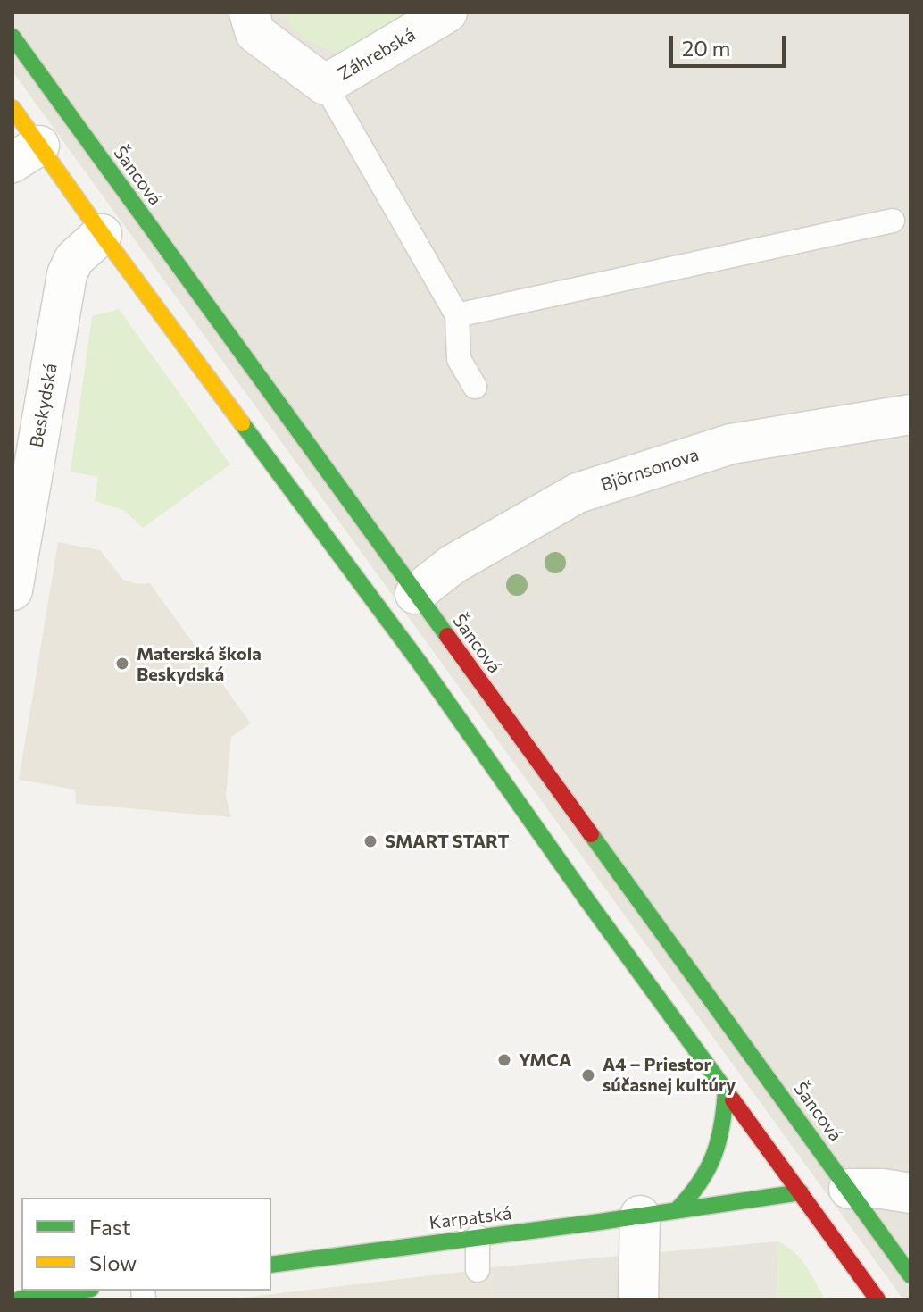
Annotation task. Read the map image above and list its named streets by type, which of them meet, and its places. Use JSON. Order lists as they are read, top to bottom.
{
  "streets": {
    "main road": ["Šancová", "Karpatská"],
    "street": ["Záhrebská", "Beskydská", "Björnsonova"]
  },
  "crossings": [
    ["Šancová", "Björnsonova"],
    ["Šancová", "Karpatská"]
  ],
  "places": [
    "Materská škola Beskydská",
    "SMART START",
    "YMCA",
    "A4 – Priestor súčasnej kultúry"
  ],
  "legend": ["Fast", "Slow"],
  "scale_bar": "20 m"
}
